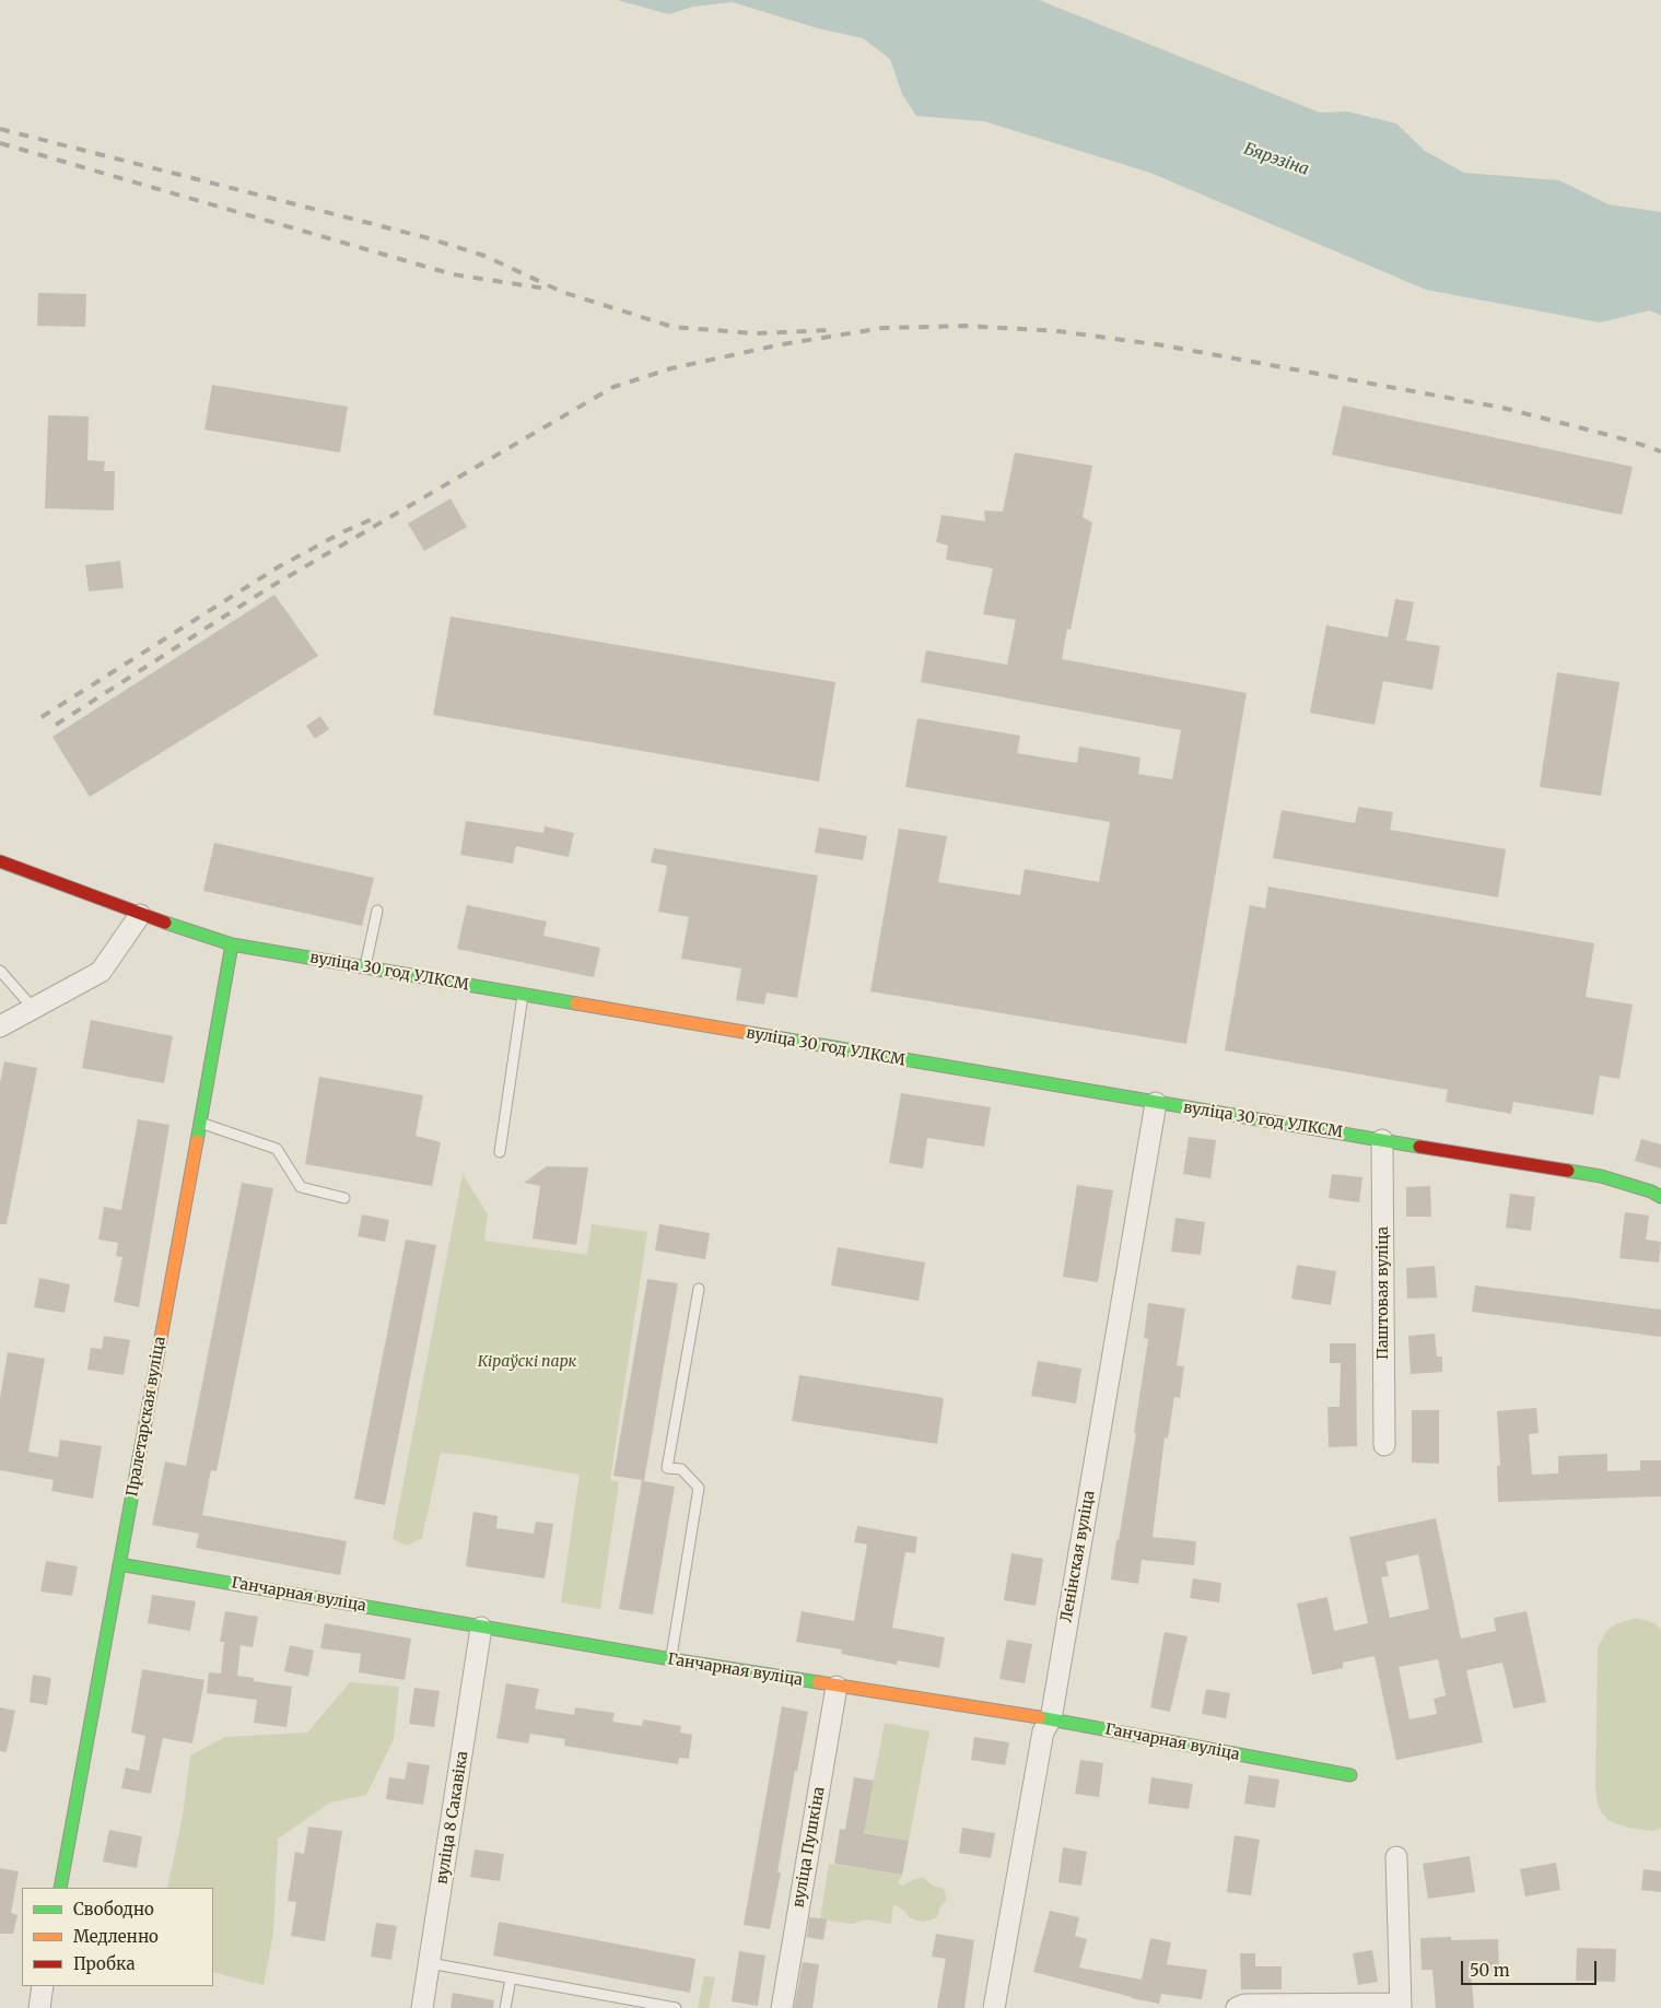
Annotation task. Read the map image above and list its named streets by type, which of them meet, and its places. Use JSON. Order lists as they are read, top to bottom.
{
  "streets": {
    "street": [
      "вуліца 30 год УЛКСМ",
      "Паштовая вуліца",
      "Пралетарская вуліца",
      "Ленінская вуліца",
      "Ганчарная вуліца",
      "вуліца 8 Сакавіка",
      "вуліца Пушкіна"
    ]
  },
  "crossings": [
    ["вуліца 30 год УЛКСМ", "Паштовая вуліца"],
    ["вуліца 30 год УЛКСМ", "Пралетарская вуліца"],
    ["вуліца 30 год УЛКСМ", "Ленінская вуліца"],
    ["Пралетарская вуліца", "Ганчарная вуліца"],
    ["Ленінская вуліца", "Ганчарная вуліца"],
    ["Ганчарная вуліца", "вуліца 8 Сакавіка"],
    ["Ганчарная вуліца", "вуліца Пушкіна"]
  ],
  "water": ["Бярэзіна"],
  "parks": ["Кіраўскі парк"],
  "legend": ["Свободно", "Медленно", "Пробка"],
  "scale_bar": "50 m"
}
